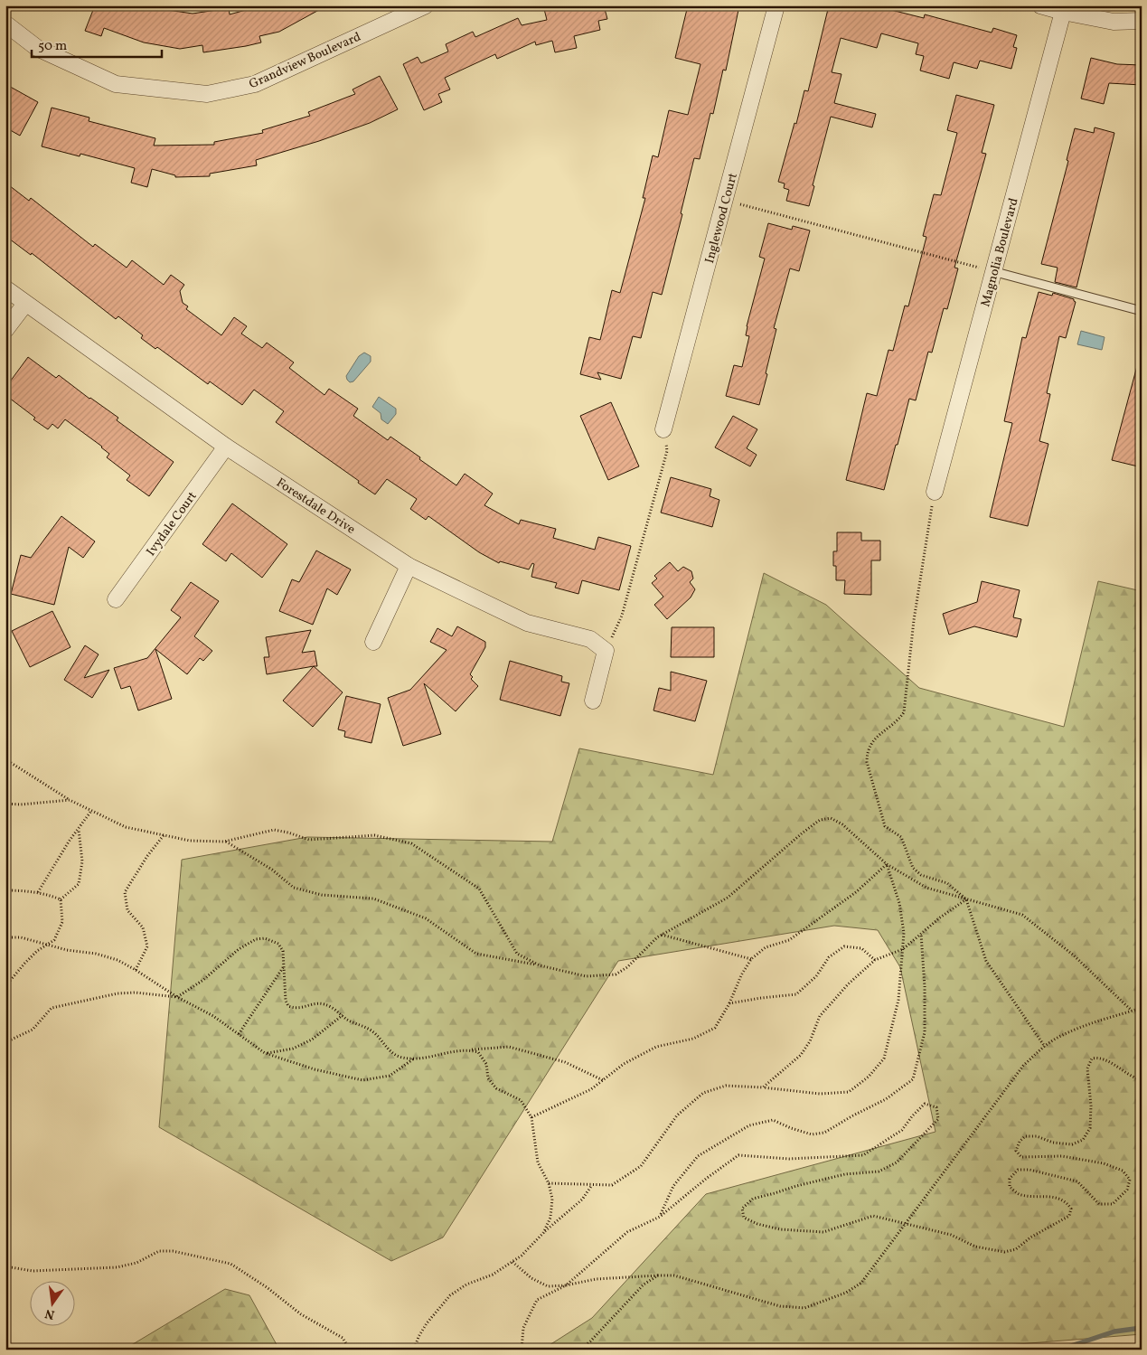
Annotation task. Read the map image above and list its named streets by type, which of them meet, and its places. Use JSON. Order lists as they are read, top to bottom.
{
  "streets": {
    "street": [
      "Grandview Boulevard",
      "Inglewood Court",
      "Magnolia Boulevard",
      "Forestdale Drive",
      "Ivydale Court"
    ]
  },
  "crossings": [
    ["Forestdale Drive", "Ivydale Court"]
  ],
  "scale_bar": "50 m",
  "north": "bottom"
}
